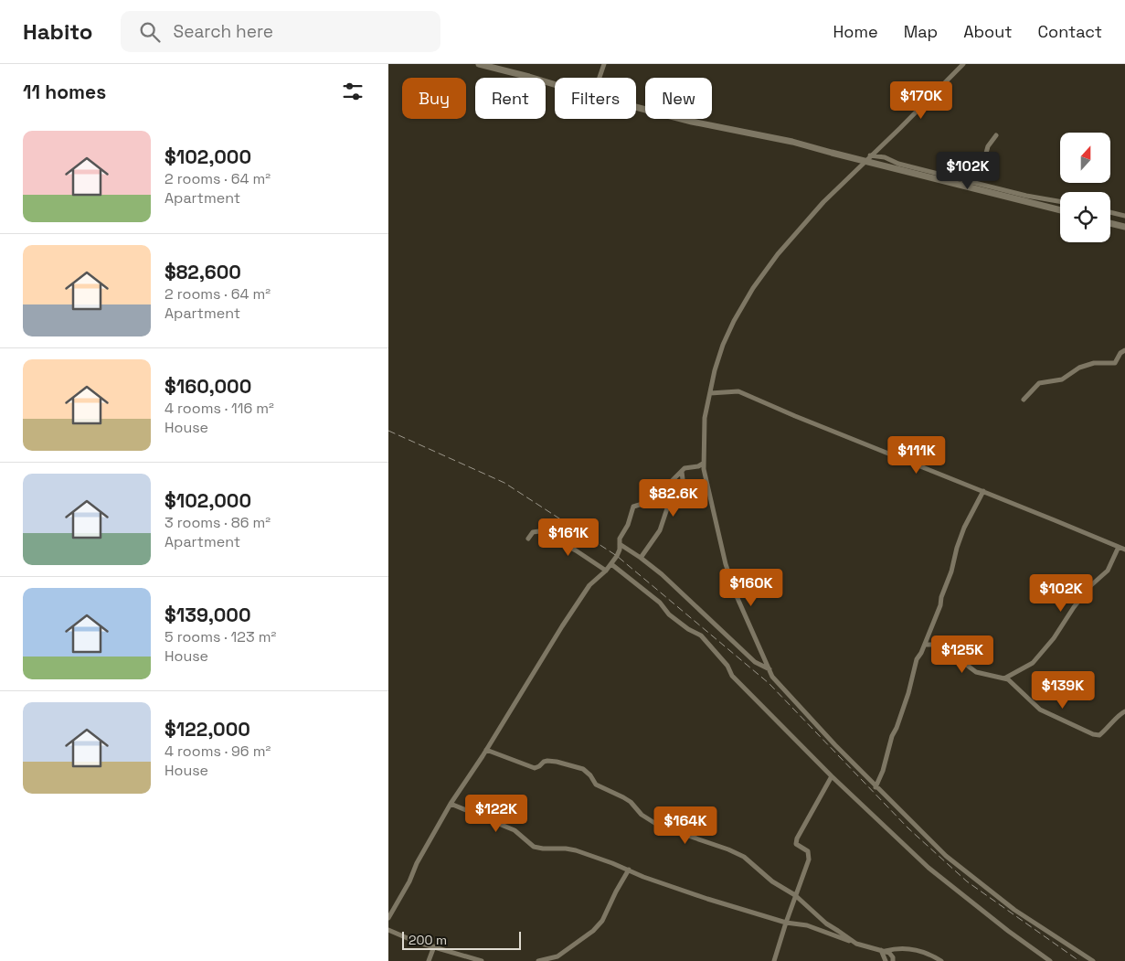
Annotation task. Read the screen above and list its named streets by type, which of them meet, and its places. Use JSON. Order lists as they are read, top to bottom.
{
  "scale_bar": "200 m",
  "north": "top",
  "page": {
    "header": "Habito",
    "search": "Search here",
    "nav": [
      "Home",
      "Map",
      "About",
      "Contact"
    ],
    "heading": "11 homes",
    "chip": [
      "Buy",
      "Rent",
      "Filters",
      "New"
    ],
    "price": [
      "$170K",
      "$102K",
      "$111K",
      "$82.6K",
      "$161K",
      "$160K",
      "$102K",
      "$125K",
      "$139K",
      "$122K",
      "$164K"
    ],
    "list": [
      {
        "name": "$102,000",
        "note": "2 rooms · 64 m² · Apartment"
      },
      {
        "name": "$82,600",
        "note": "2 rooms · 64 m² · Apartment"
      },
      {
        "name": "$160,000",
        "note": "4 rooms · 116 m² · House"
      },
      {
        "name": "$102,000",
        "note": "3 rooms · 86 m² · Apartment"
      },
      {
        "name": "$139,000",
        "note": "5 rooms · 123 m² · House"
      },
      {
        "name": "$122,000",
        "note": "4 rooms · 96 m² · House"
      }
    ],
    "scale": "200 m"
  }
}
